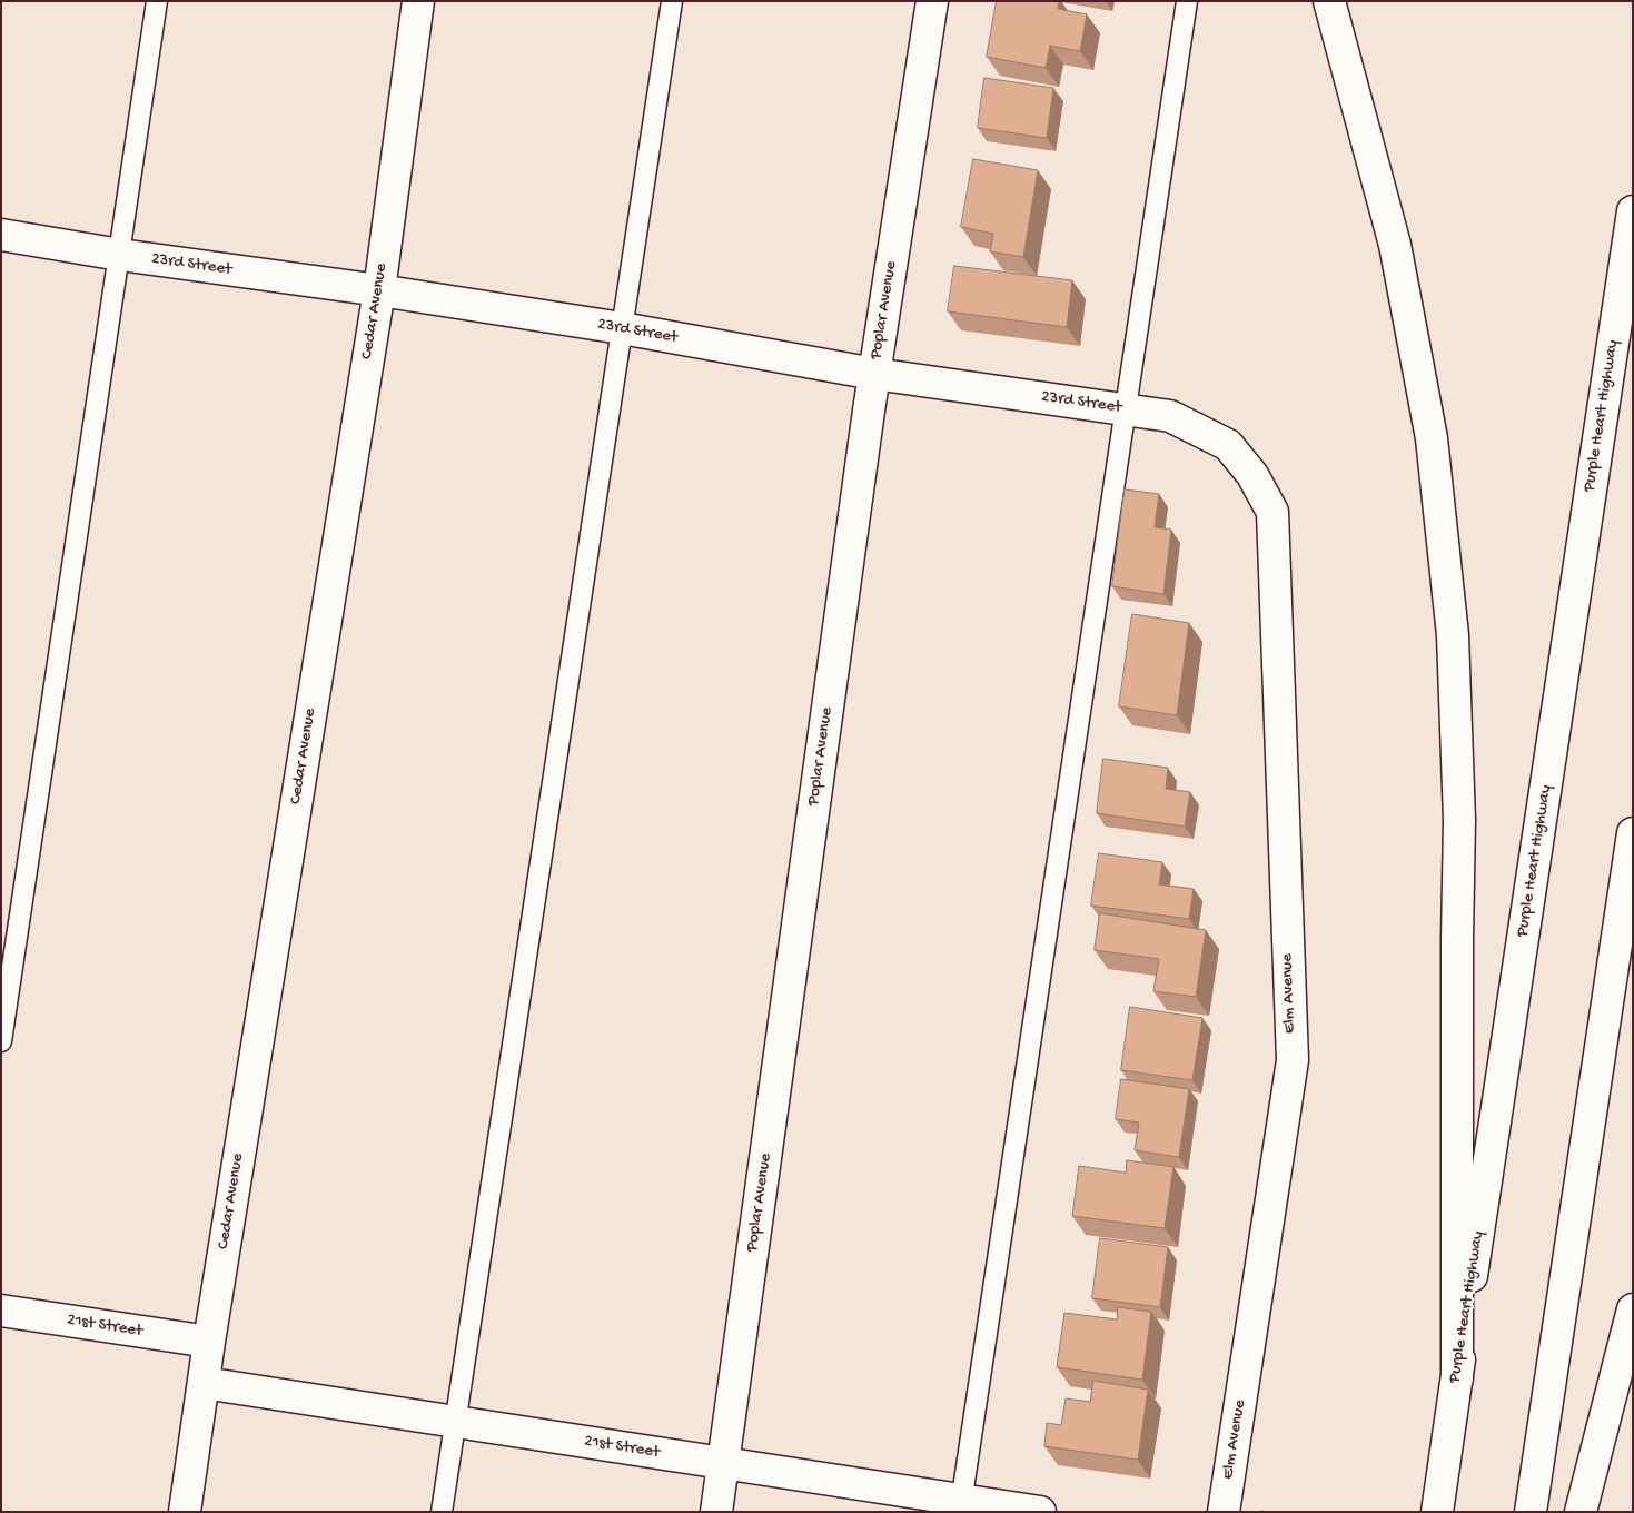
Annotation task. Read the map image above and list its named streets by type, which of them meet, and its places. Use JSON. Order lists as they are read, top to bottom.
{
  "streets": {
    "main road": [
      "23rd Street",
      "Poplar Avenue",
      "Cedar Avenue",
      "Purple Heart Highway",
      "Elm Avenue",
      "21st Street"
    ]
  },
  "crossings": [
    ["23rd Street", "Poplar Avenue"],
    ["23rd Street", "Cedar Avenue"],
    ["23rd Street", "Elm Avenue"],
    ["Poplar Avenue", "21st Street"],
    ["Cedar Avenue", "21st Street"]
  ]
}
